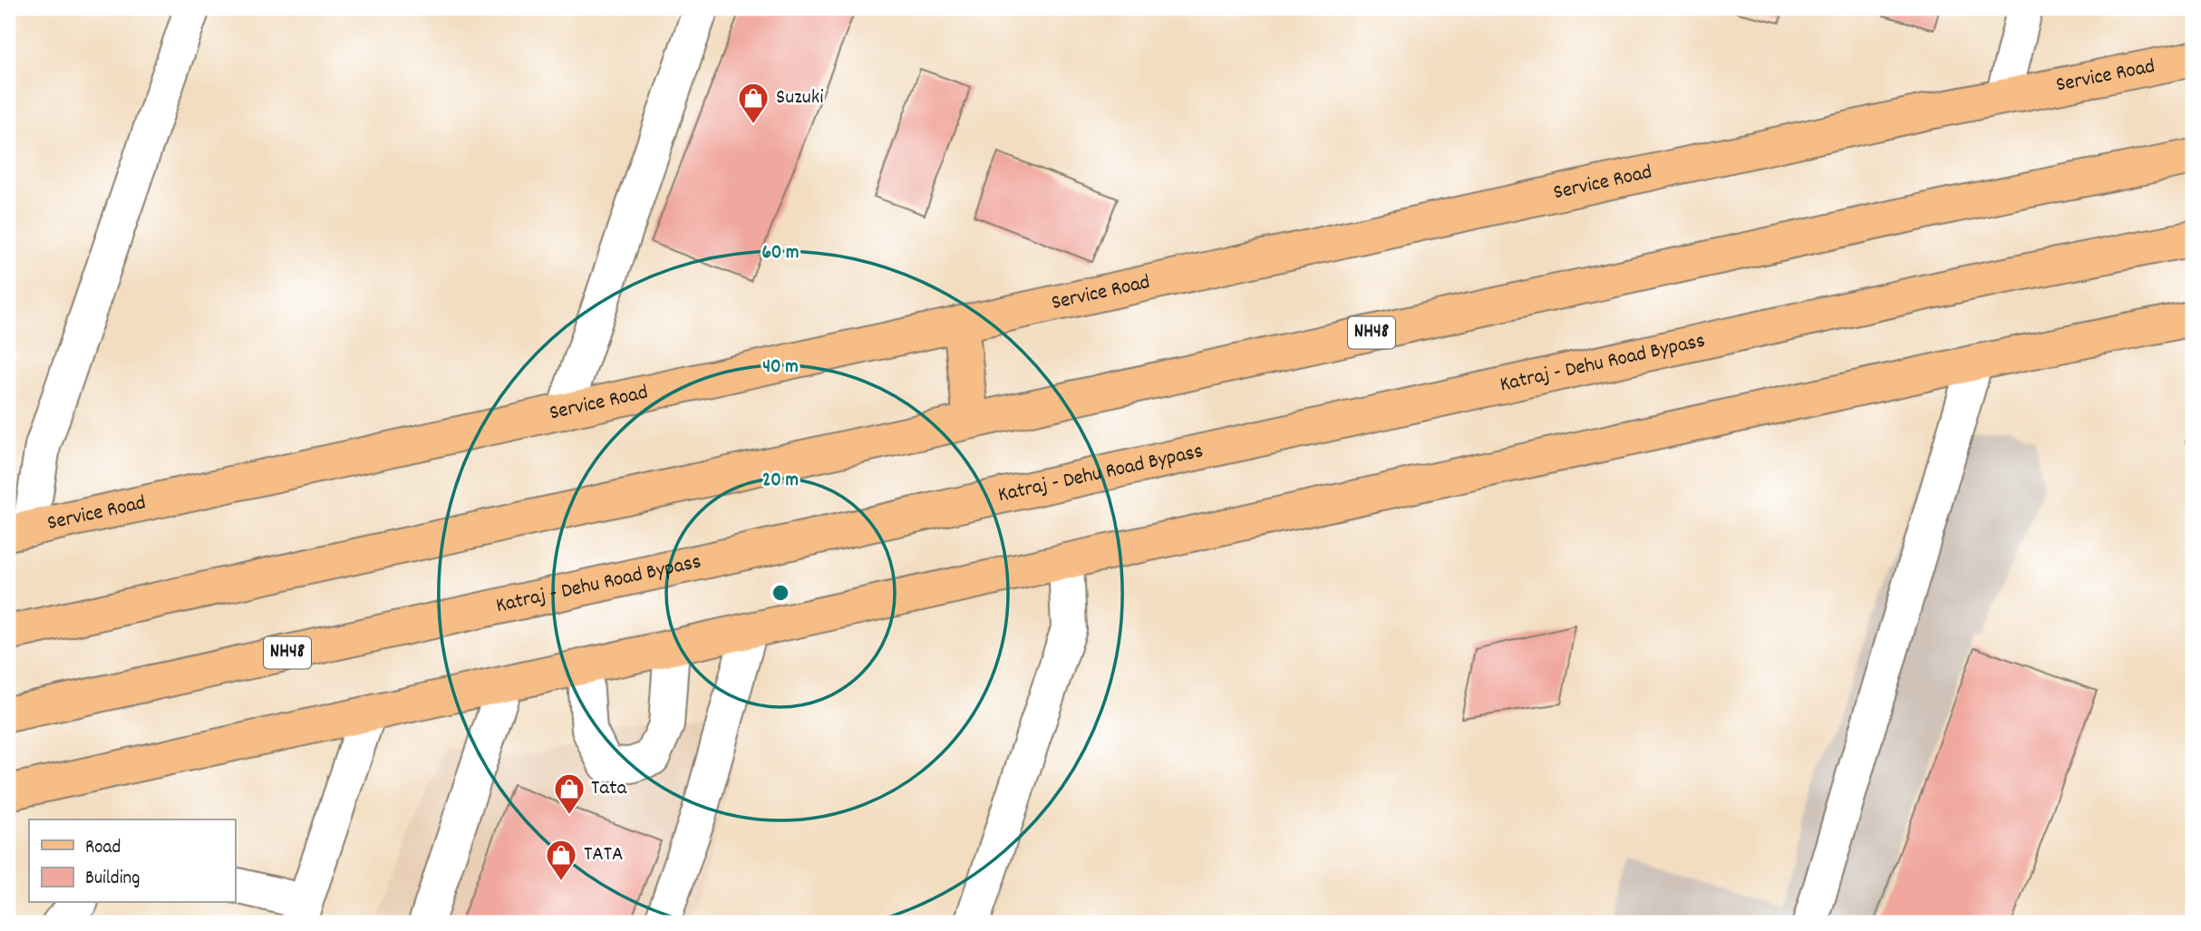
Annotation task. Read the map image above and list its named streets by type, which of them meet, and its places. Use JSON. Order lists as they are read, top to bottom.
{
  "streets": {
    "main road": ["Service Road", "NH48", "Katraj - Dehu Road Bypass"]
  },
  "places": {
    "shop": ["Suzuki", "Tata", "TATA"]
  },
  "legend": ["Road", "Building"],
  "rings": ["60 m", "40 m", "20 m"]
}
